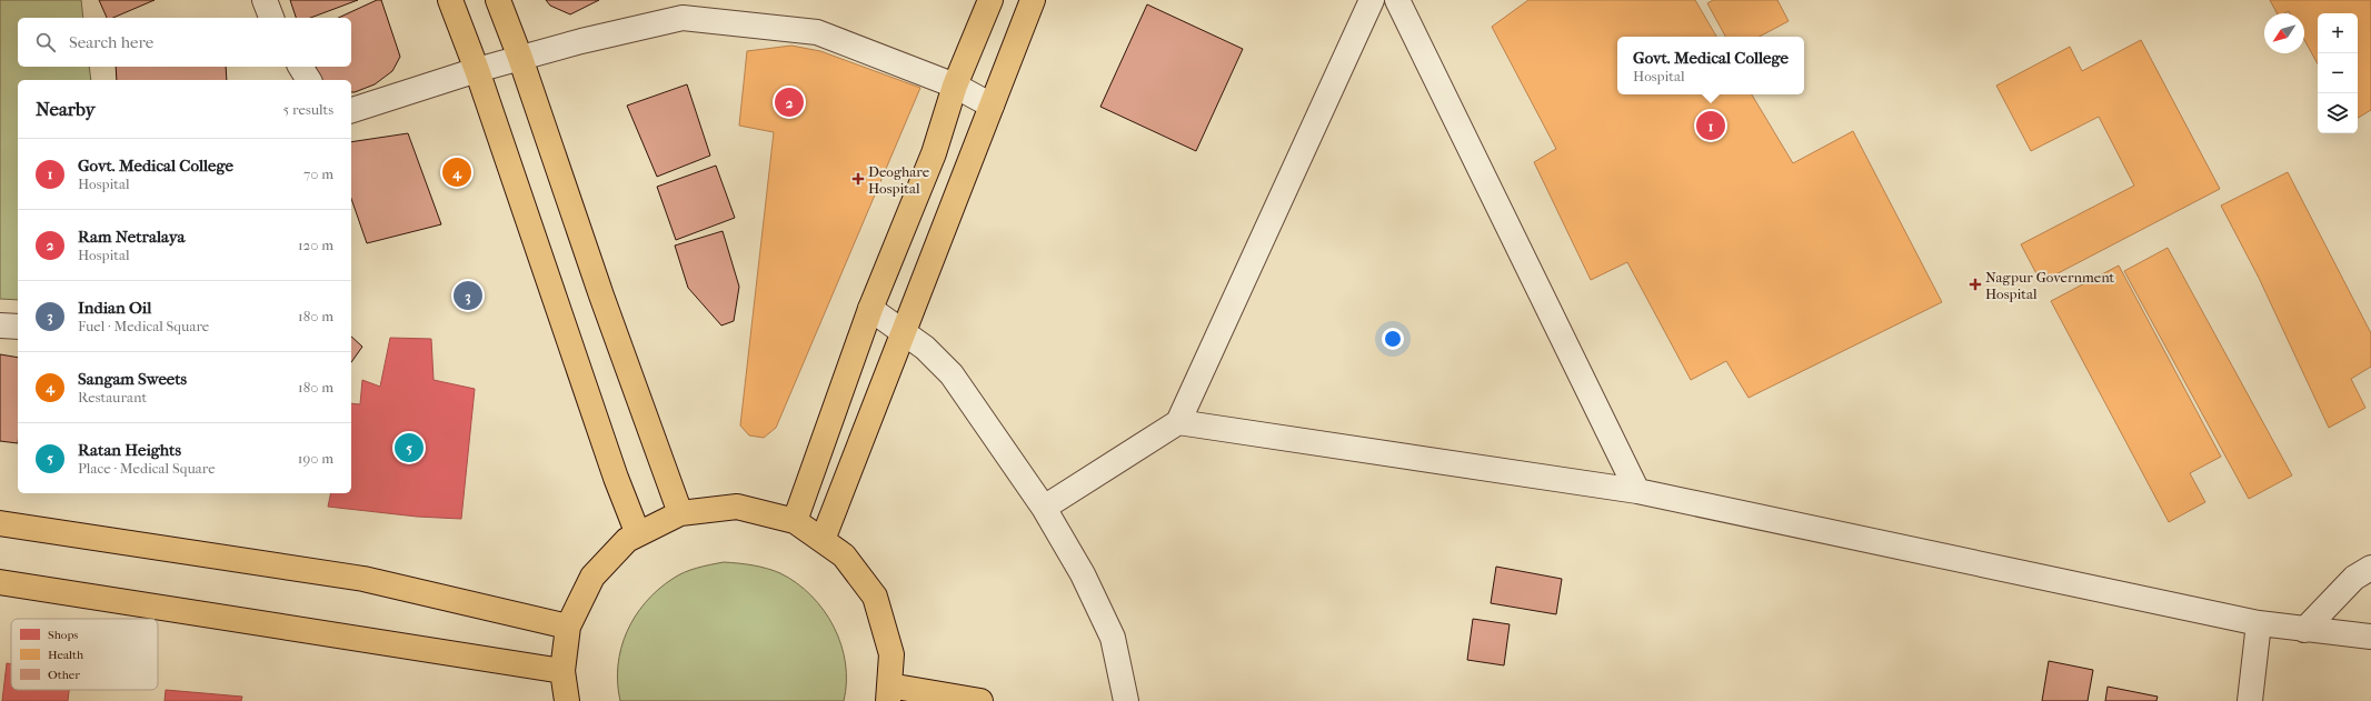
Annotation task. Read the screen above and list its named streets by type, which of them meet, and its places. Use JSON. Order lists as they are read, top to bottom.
{
  "places": {
    "health": ["Deoghare Hospital", "Nagpur Government Hospital"]
  },
  "legend": ["Shops", "Health", "Other"],
  "north": "bottom left",
  "page": {
    "map_buttons": ["+", "−"],
    "search": "Search here",
    "popup": ["Govt. Medical College", "Hospital"],
    "heading": ["Nearby", "5 results"],
    "pins": [
      "2",
      "1",
      "4",
      "3",
      "5"
    ],
    "list": [
      {
        "mark": "1",
        "name": "Govt. Medical College",
        "note": "Hospital",
        "value": "70 m"
      },
      {
        "mark": "2",
        "name": "Ram Netralaya",
        "note": "Hospital",
        "value": "120 m"
      },
      {
        "mark": "3",
        "name": "Indian Oil",
        "note": "Fuel · Medical Square",
        "value": "180 m"
      },
      {
        "mark": "4",
        "name": "Sangam Sweets",
        "note": "Restaurant",
        "value": "180 m"
      },
      {
        "mark": "5",
        "name": "Ratan Heights",
        "note": "Place · Medical Square",
        "value": "190 m"
      }
    ]
  }
}
